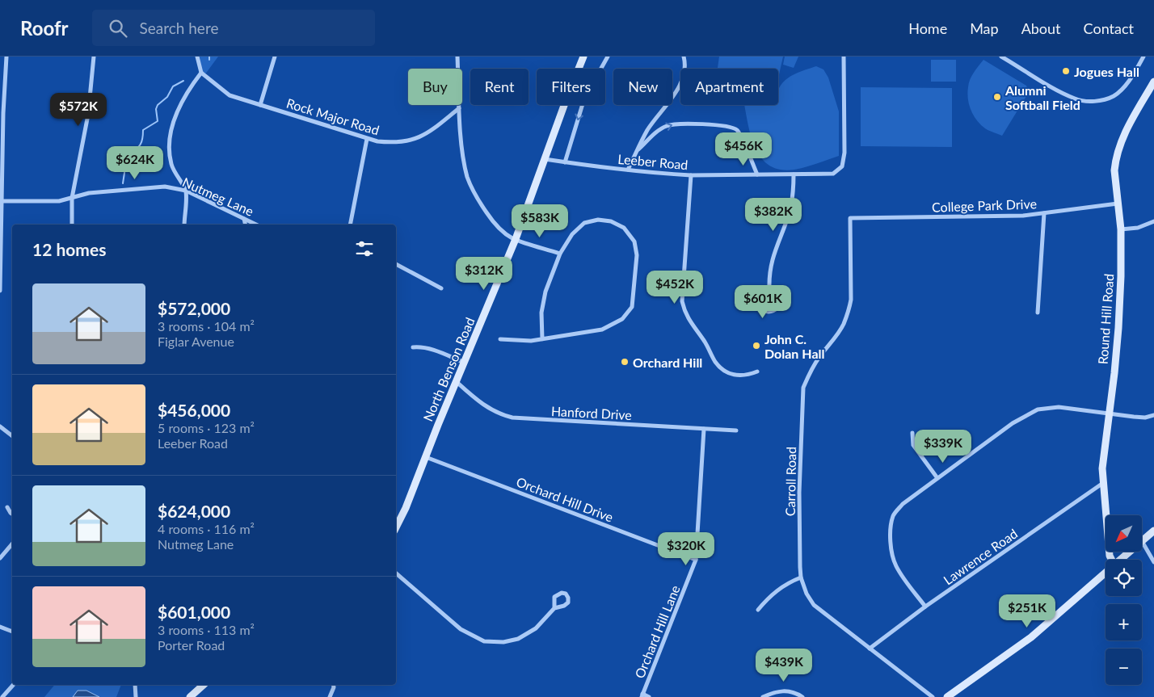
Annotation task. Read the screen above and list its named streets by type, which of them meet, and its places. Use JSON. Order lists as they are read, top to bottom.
{
  "streets": {
    "main road": ["Round Hill Road", "North Benson Road"],
    "street": [
      "Rock Major Road",
      "Leeber Road",
      "Nutmeg Lane",
      "College Park Drive",
      "Hanford Drive",
      "Carroll Road",
      "Orchard Hill Drive",
      "Lawrence Road",
      "Orchard Hill Lane"
    ]
  },
  "crossings": [
    ["Leeber Road", "North Benson Road"],
    ["College Park Drive", "Round Hill Road"],
    ["College Park Drive", "Carroll Road"],
    ["Round Hill Road", "Lawrence Road"],
    ["North Benson Road", "Hanford Drive"],
    ["North Benson Road", "Orchard Hill Drive"],
    ["Hanford Drive", "Orchard Hill Lane"],
    ["Carroll Road", "Lawrence Road"],
    ["Orchard Hill Drive", "Orchard Hill Lane"]
  ],
  "places": [
    "Jogues Hall",
    "Alumni Softball Field",
    "John C. Dolan Hall",
    "Orchard Hill"
  ],
  "north": "bottom left",
  "page": {
    "header": "Roofr",
    "search": "Search here",
    "nav": [
      "Home",
      "Map",
      "About",
      "Contact"
    ],
    "chip": [
      "Buy",
      "Rent",
      "Filters",
      "New",
      "Apartment"
    ],
    "price": [
      "$572K",
      "$456K",
      "$624K",
      "$382K",
      "$583K",
      "$312K",
      "$452K",
      "$601K",
      "$339K",
      "$320K",
      "$251K",
      "$439K"
    ],
    "heading": "12 homes",
    "list": [
      {
        "name": "$572,000",
        "note": "3 rooms · 104 m² · Figlar Avenue"
      },
      {
        "name": "$456,000",
        "note": "5 rooms · 123 m² · Leeber Road"
      },
      {
        "name": "$624,000",
        "note": "4 rooms · 116 m² · Nutmeg Lane"
      },
      {
        "name": "$601,000",
        "note": "3 rooms · 113 m² · Porter Road"
      }
    ],
    "map_buttons": ["+", "−"]
  }
}
